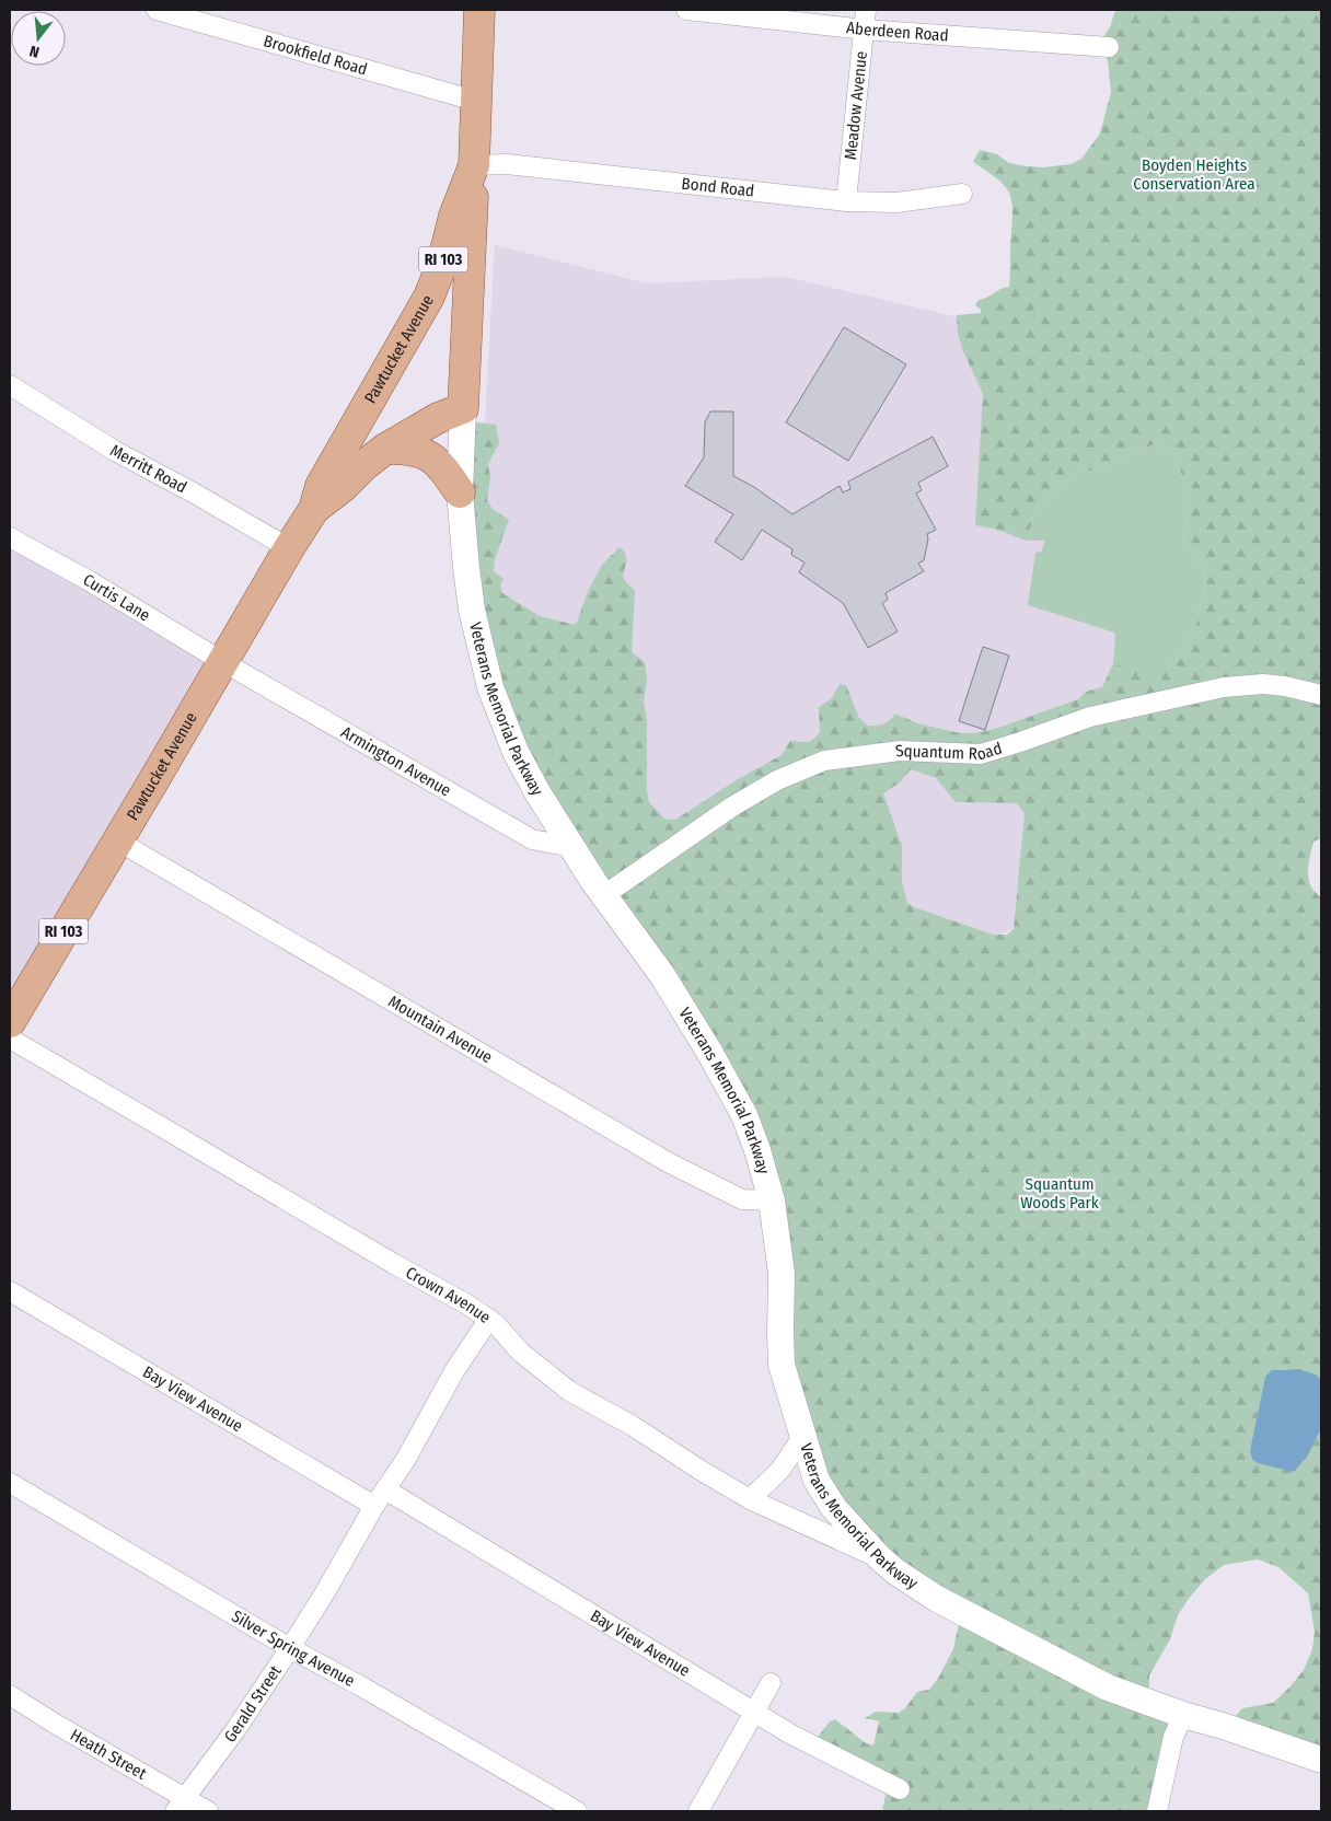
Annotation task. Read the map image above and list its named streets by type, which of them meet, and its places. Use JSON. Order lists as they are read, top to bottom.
{
  "streets": {
    "main road": ["RI 103", "Pawtucket Avenue", "Veterans Memorial Parkway"],
    "street": [
      "Aberdeen Road",
      "Brookfield Road",
      "Meadow Avenue",
      "Bond Road",
      "Merritt Road",
      "Curtis Lane",
      "Squantum Road",
      "Armington Avenue",
      "Mountain Avenue",
      "Crown Avenue",
      "Bay View Avenue",
      "Silver Spring Avenue",
      "Gerald Street",
      "Heath Street"
    ]
  },
  "crossings": [
    ["Aberdeen Road", "Meadow Avenue"],
    ["Brookfield Road", "Pawtucket Avenue"],
    ["Meadow Avenue", "Bond Road"],
    ["Bond Road", "Pawtucket Avenue"],
    ["Bond Road", "Veterans Memorial Parkway"],
    ["Pawtucket Avenue", "Merritt Road"],
    ["Pawtucket Avenue", "Curtis Lane"],
    ["Pawtucket Avenue", "Veterans Memorial Parkway"],
    ["Pawtucket Avenue", "Armington Avenue"],
    ["Pawtucket Avenue", "Mountain Avenue"],
    ["Curtis Lane", "Armington Avenue"],
    ["Veterans Memorial Parkway", "Squantum Road"],
    ["Veterans Memorial Parkway", "Armington Avenue"],
    ["Veterans Memorial Parkway", "Mountain Avenue"],
    ["Veterans Memorial Parkway", "Crown Avenue"],
    ["Bay View Avenue", "Gerald Street"],
    ["Silver Spring Avenue", "Gerald Street"],
    ["Gerald Street", "Heath Street"]
  ],
  "parks": ["Boyden Heights Conservation Area", "Squantum Woods Park"],
  "north": "bottom"
}
